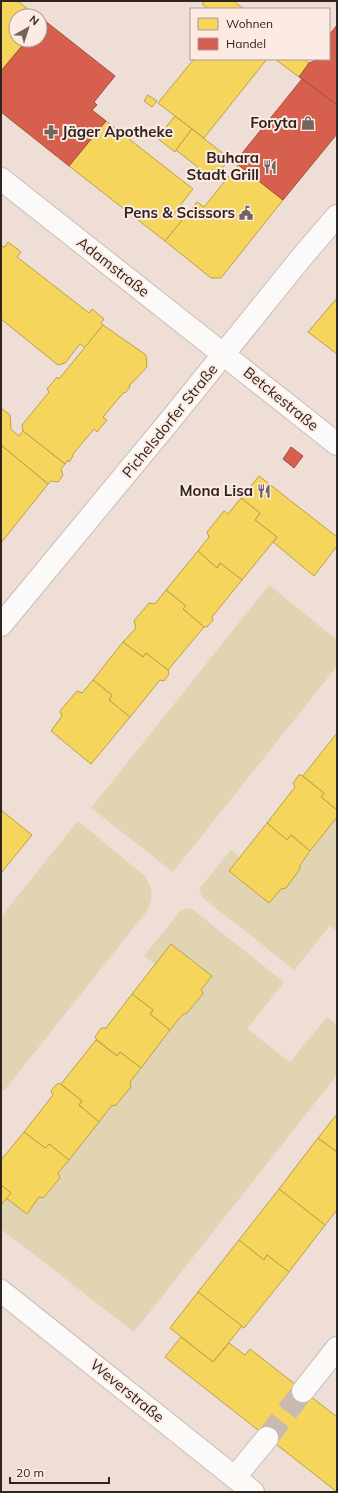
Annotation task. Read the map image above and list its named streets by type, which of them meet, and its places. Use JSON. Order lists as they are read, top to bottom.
{
  "streets": {
    "street": [
      "Adamstraße",
      "Betckestraße",
      "Pichelsdorfer Straße",
      "Weverstraße"
    ]
  },
  "crossings": [
    ["Adamstraße", "Betckestraße"],
    ["Adamstraße", "Pichelsdorfer Straße"],
    ["Betckestraße", "Pichelsdorfer Straße"]
  ],
  "places": {
    "shop": ["Foryta"],
    "pharmacy": ["Jäger Apotheke"],
    "restaurant": ["Buhara Stadt Grill", "Mona Lisa"],
    "public building": ["Pens & Scissors"]
  },
  "legend": ["Wohnen", "Handel"],
  "scale_bar": "20 m",
  "north": "top right"
}
